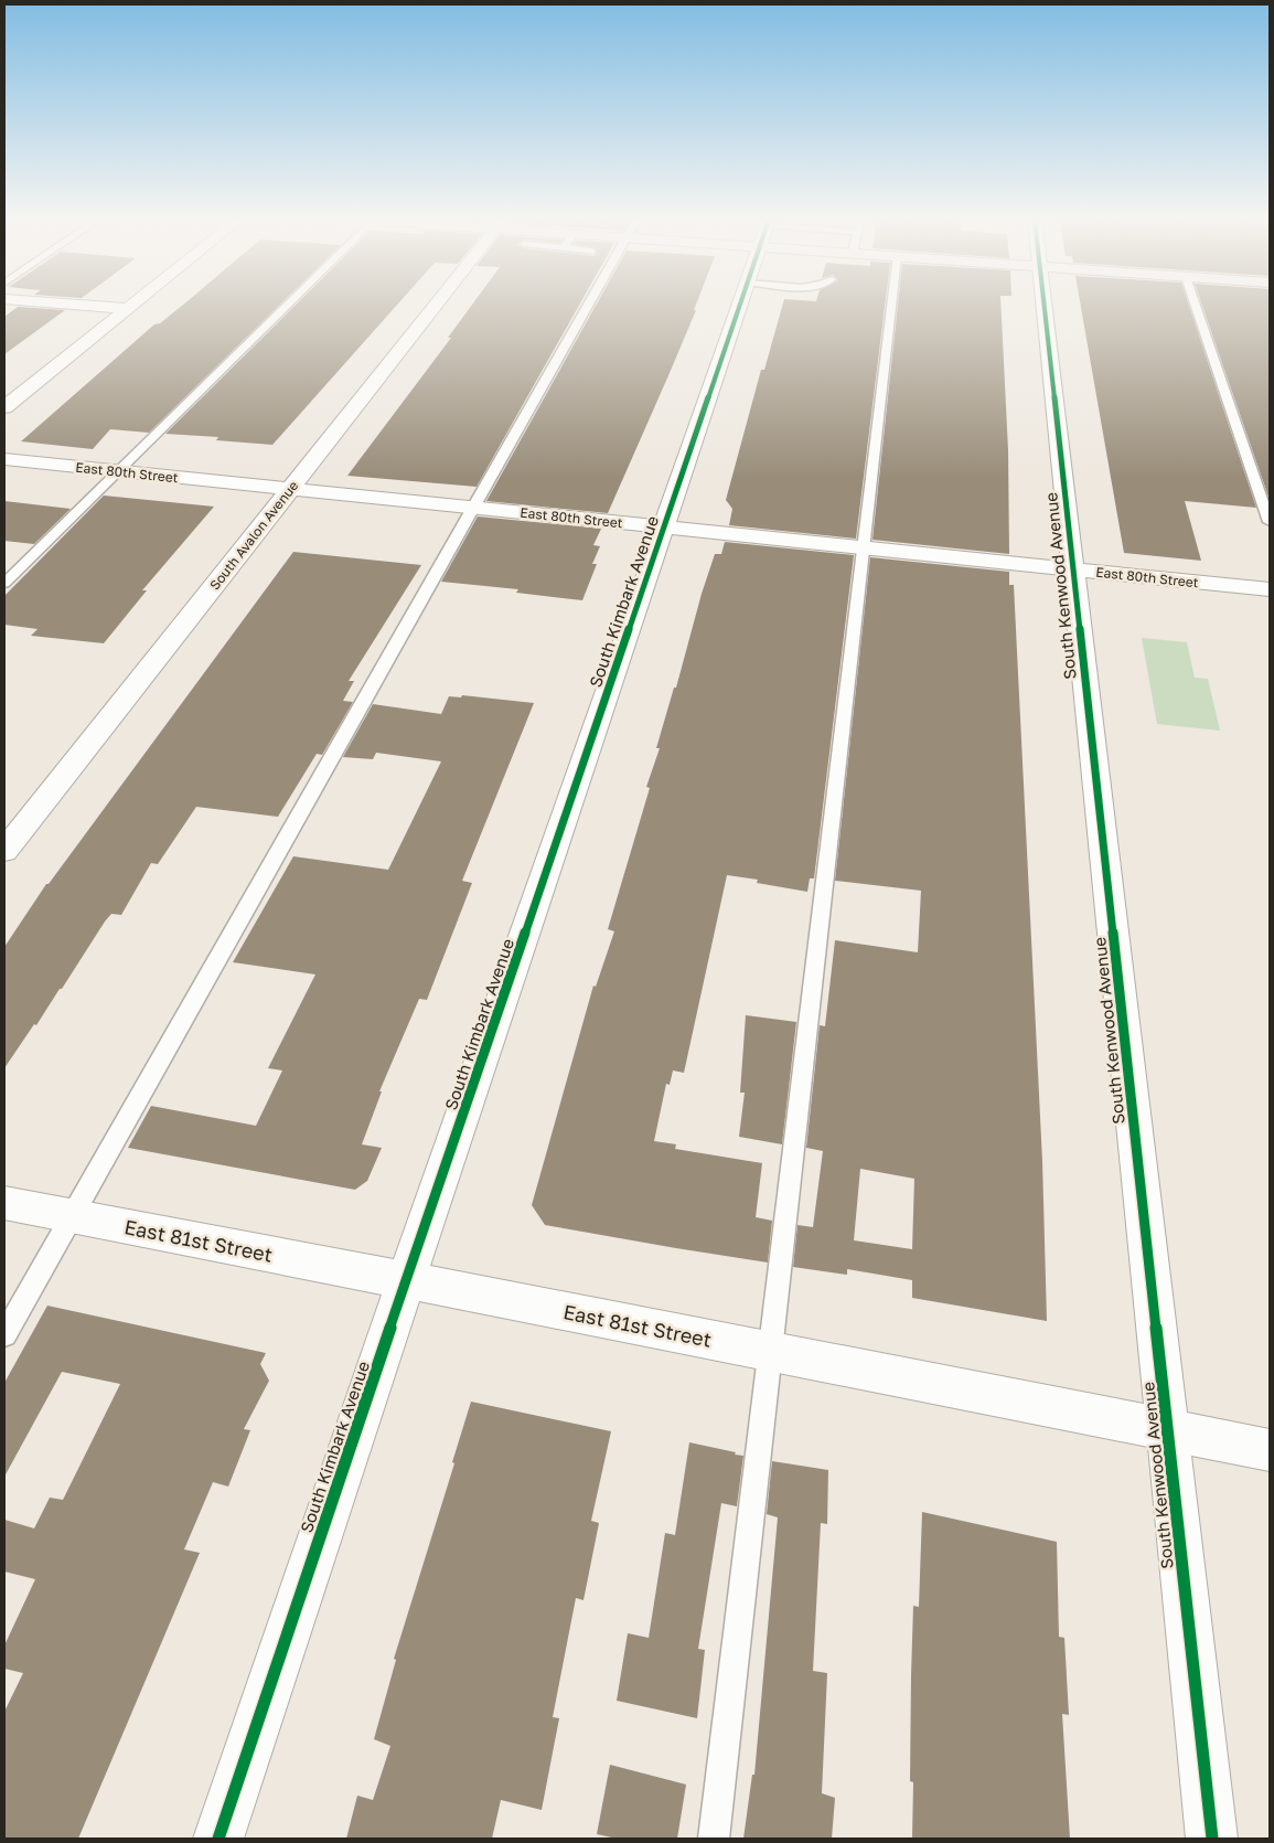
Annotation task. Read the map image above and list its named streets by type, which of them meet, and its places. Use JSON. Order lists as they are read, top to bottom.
{
  "streets": {
    "street": [
      "East 80th Street",
      "South Avalon Avenue",
      "South Kenwood Avenue",
      "South Kimbark Avenue",
      "East 81st Street"
    ]
  },
  "crossings": [
    ["East 80th Street", "South Avalon Avenue"],
    ["East 80th Street", "South Kenwood Avenue"],
    ["East 80th Street", "South Kimbark Avenue"],
    ["South Kenwood Avenue", "East 81st Street"],
    ["South Kimbark Avenue", "East 81st Street"]
  ]
}
